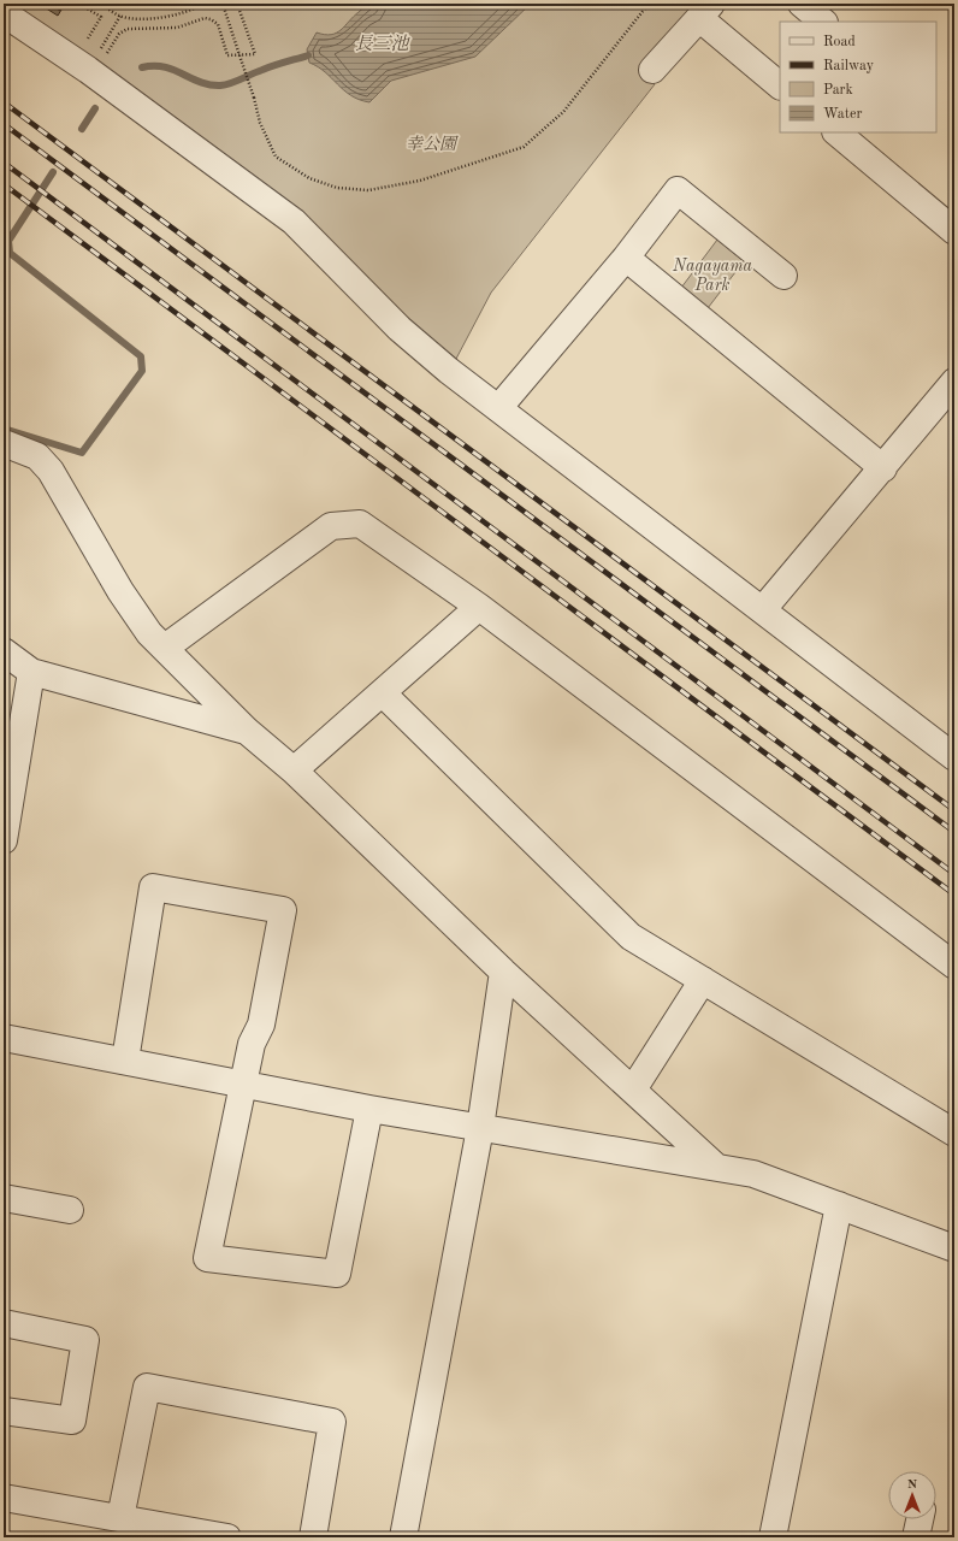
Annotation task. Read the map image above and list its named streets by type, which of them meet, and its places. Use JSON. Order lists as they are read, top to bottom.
{
  "water": ["長三池"],
  "parks": ["幸公園", "Nagayama Park"],
  "legend": [
    "Road",
    "Railway",
    "Park",
    "Water"
  ],
  "north": "top"
}
